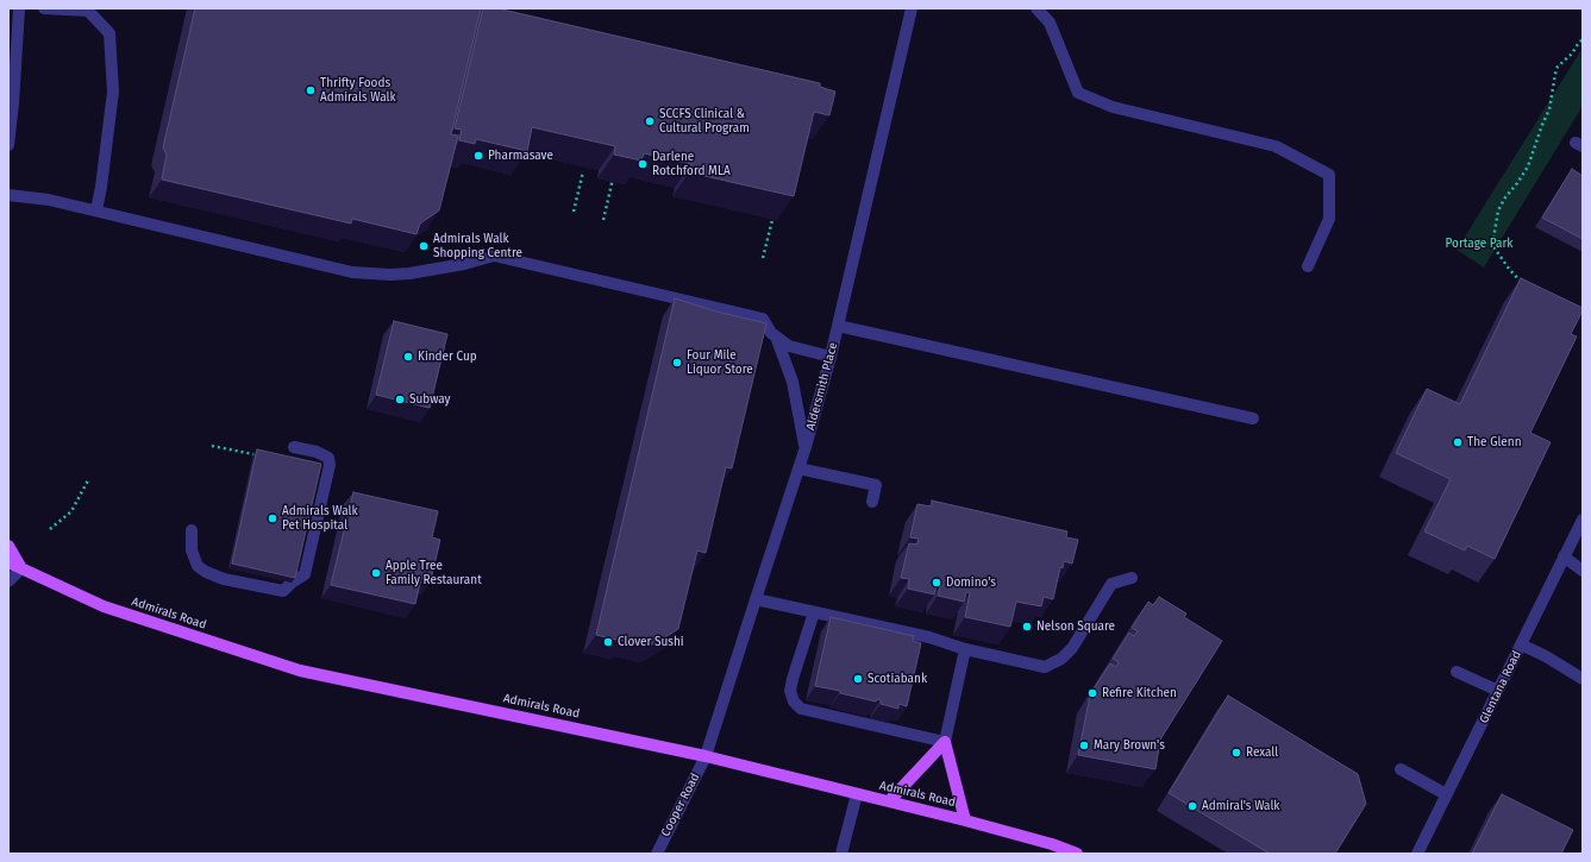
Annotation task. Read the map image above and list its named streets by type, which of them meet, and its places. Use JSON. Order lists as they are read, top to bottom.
{
  "streets": {
    "main road": ["Admirals Road"],
    "street": ["Aldersmith Place", "Glentana Road", "Cooper Road"]
  },
  "crossings": [
    ["Aldersmith Place", "Admirals Road"],
    ["Aldersmith Place", "Cooper Road"],
    ["Admirals Road", "Cooper Road"]
  ],
  "parks": ["Portage Park"],
  "places": [
    "Thrifty Foods Admirals Walk",
    "SCCFS Clinical & Cultural Program",
    "Pharmasave",
    "Darlene Rotchford MLA",
    "Admirals Walk Shopping Centre",
    "Kinder Cup",
    "Four Mile Liquor Store",
    "Subway",
    "The Glenn",
    "Admirals Walk Pet Hospital",
    "Apple Tree Family Restaurant",
    "Domino's",
    "Nelson Square",
    "Clover Sushi",
    "Scotiabank",
    "Refire Kitchen",
    "Mary Brown's",
    "Rexall",
    "Admiral's Walk"
  ]
}
